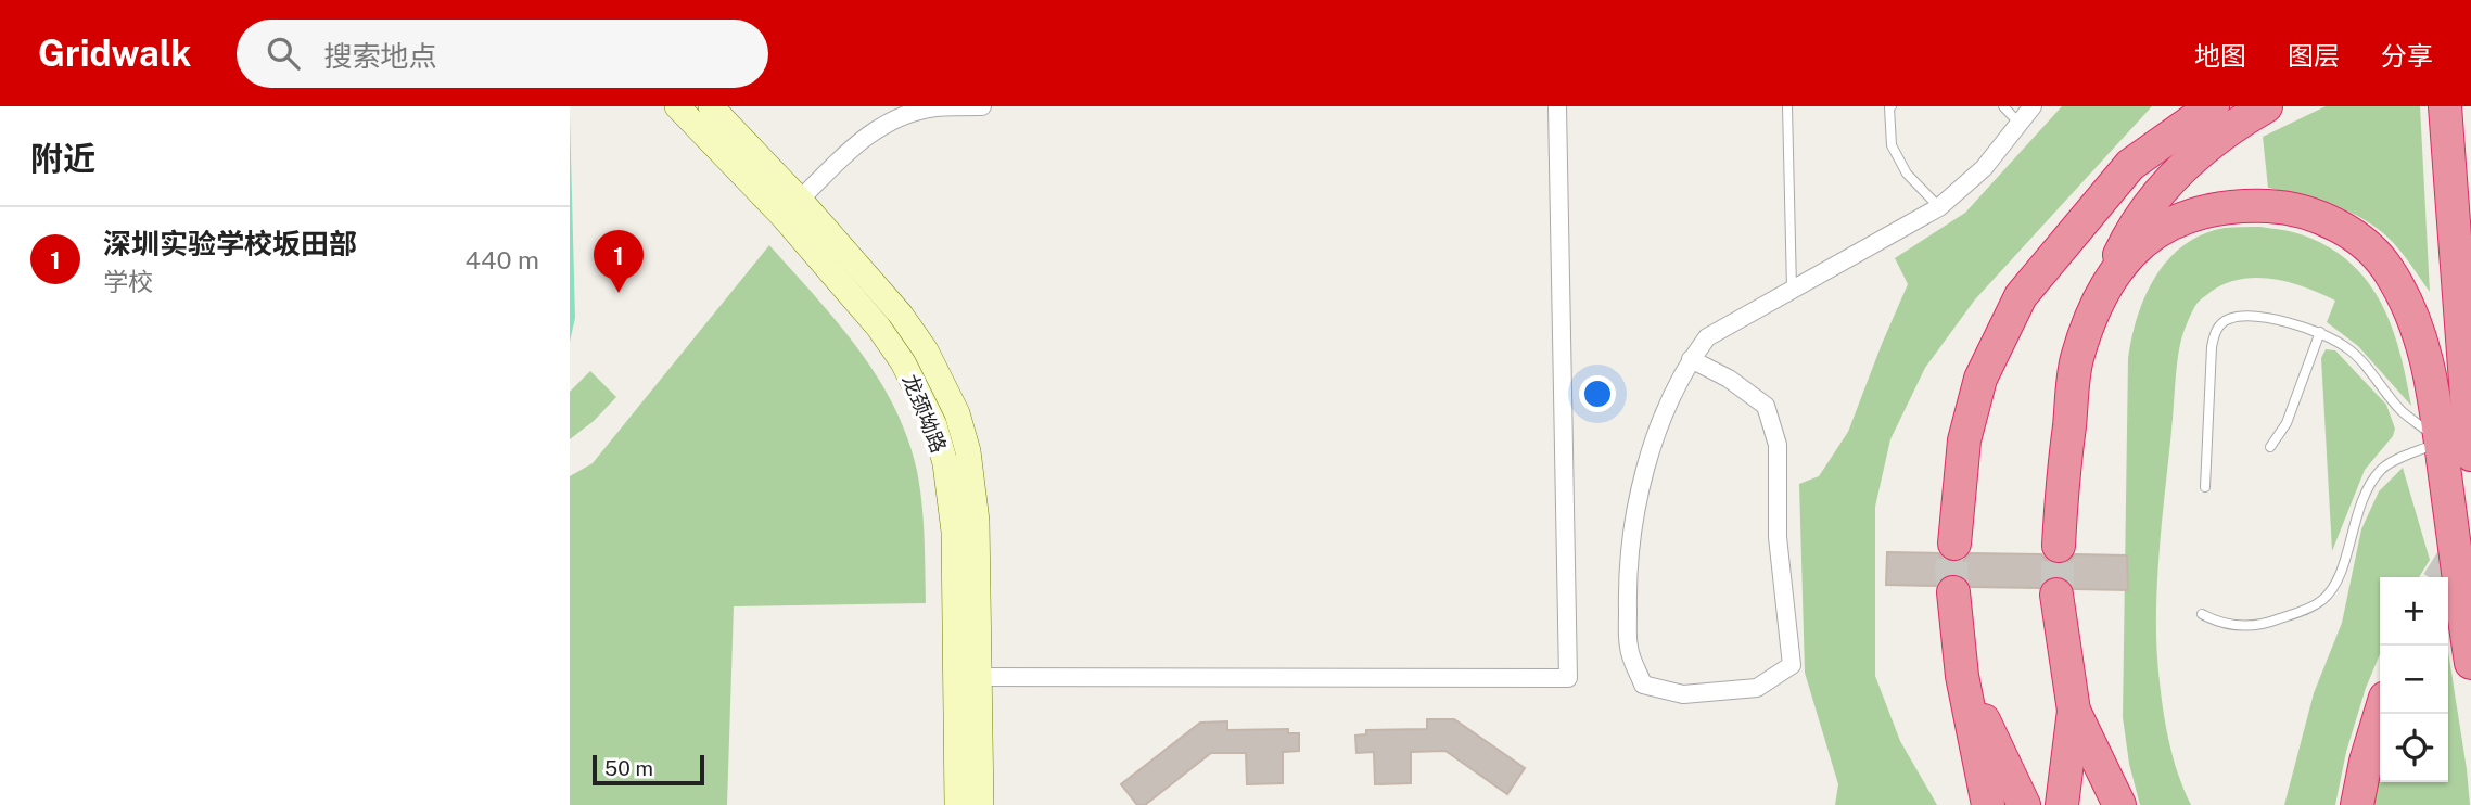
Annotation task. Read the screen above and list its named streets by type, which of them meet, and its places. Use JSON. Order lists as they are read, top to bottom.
{
  "streets": {
    "main road": ["龙颈坳路"]
  },
  "scale_bar": "50 m",
  "page": {
    "header": "Gridwalk",
    "search": "搜索地点",
    "nav": ["地图", "图层", "分享"],
    "heading": "附近",
    "list": [
      {
        "mark": "1",
        "name": "深圳实验学校坂田部",
        "note": "学校",
        "value": "440 m"
      }
    ],
    "pins": "1",
    "map_buttons": ["+", "−"],
    "scale": "50 m"
  }
}
